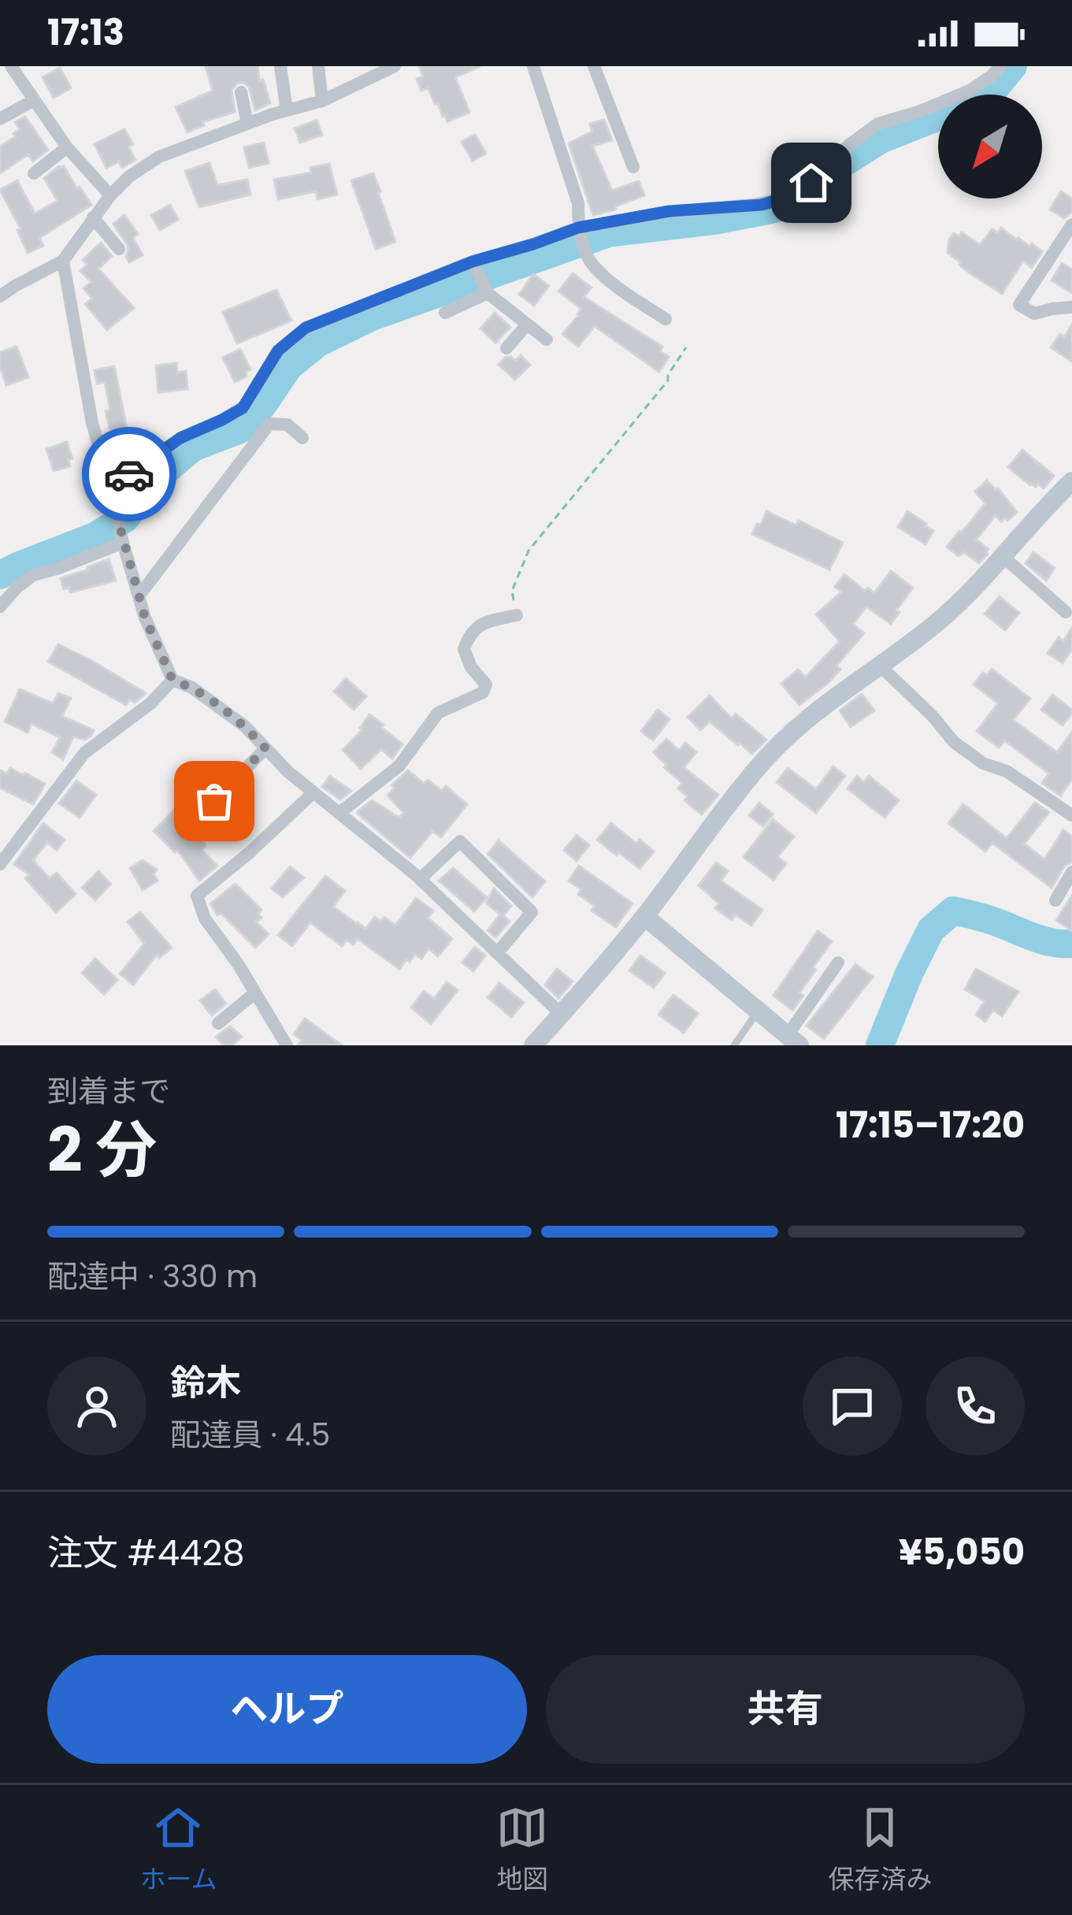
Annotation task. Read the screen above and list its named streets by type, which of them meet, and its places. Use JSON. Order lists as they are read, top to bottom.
{
  "north": "bottom left",
  "page": {
    "status": "17:13",
    "heading": ["2 分", "到着まで", "17:15–17:20"],
    "panel": [
      "鈴木",
      "配達員 · 4.5",
      "注文 #4428",
      "¥5,050"
    ],
    "bar": "配達中 · 330 m",
    "buttons": ["ヘルプ", "共有"],
    "tabs": ["ホーム", "地図", "保存済み"]
  }
}
